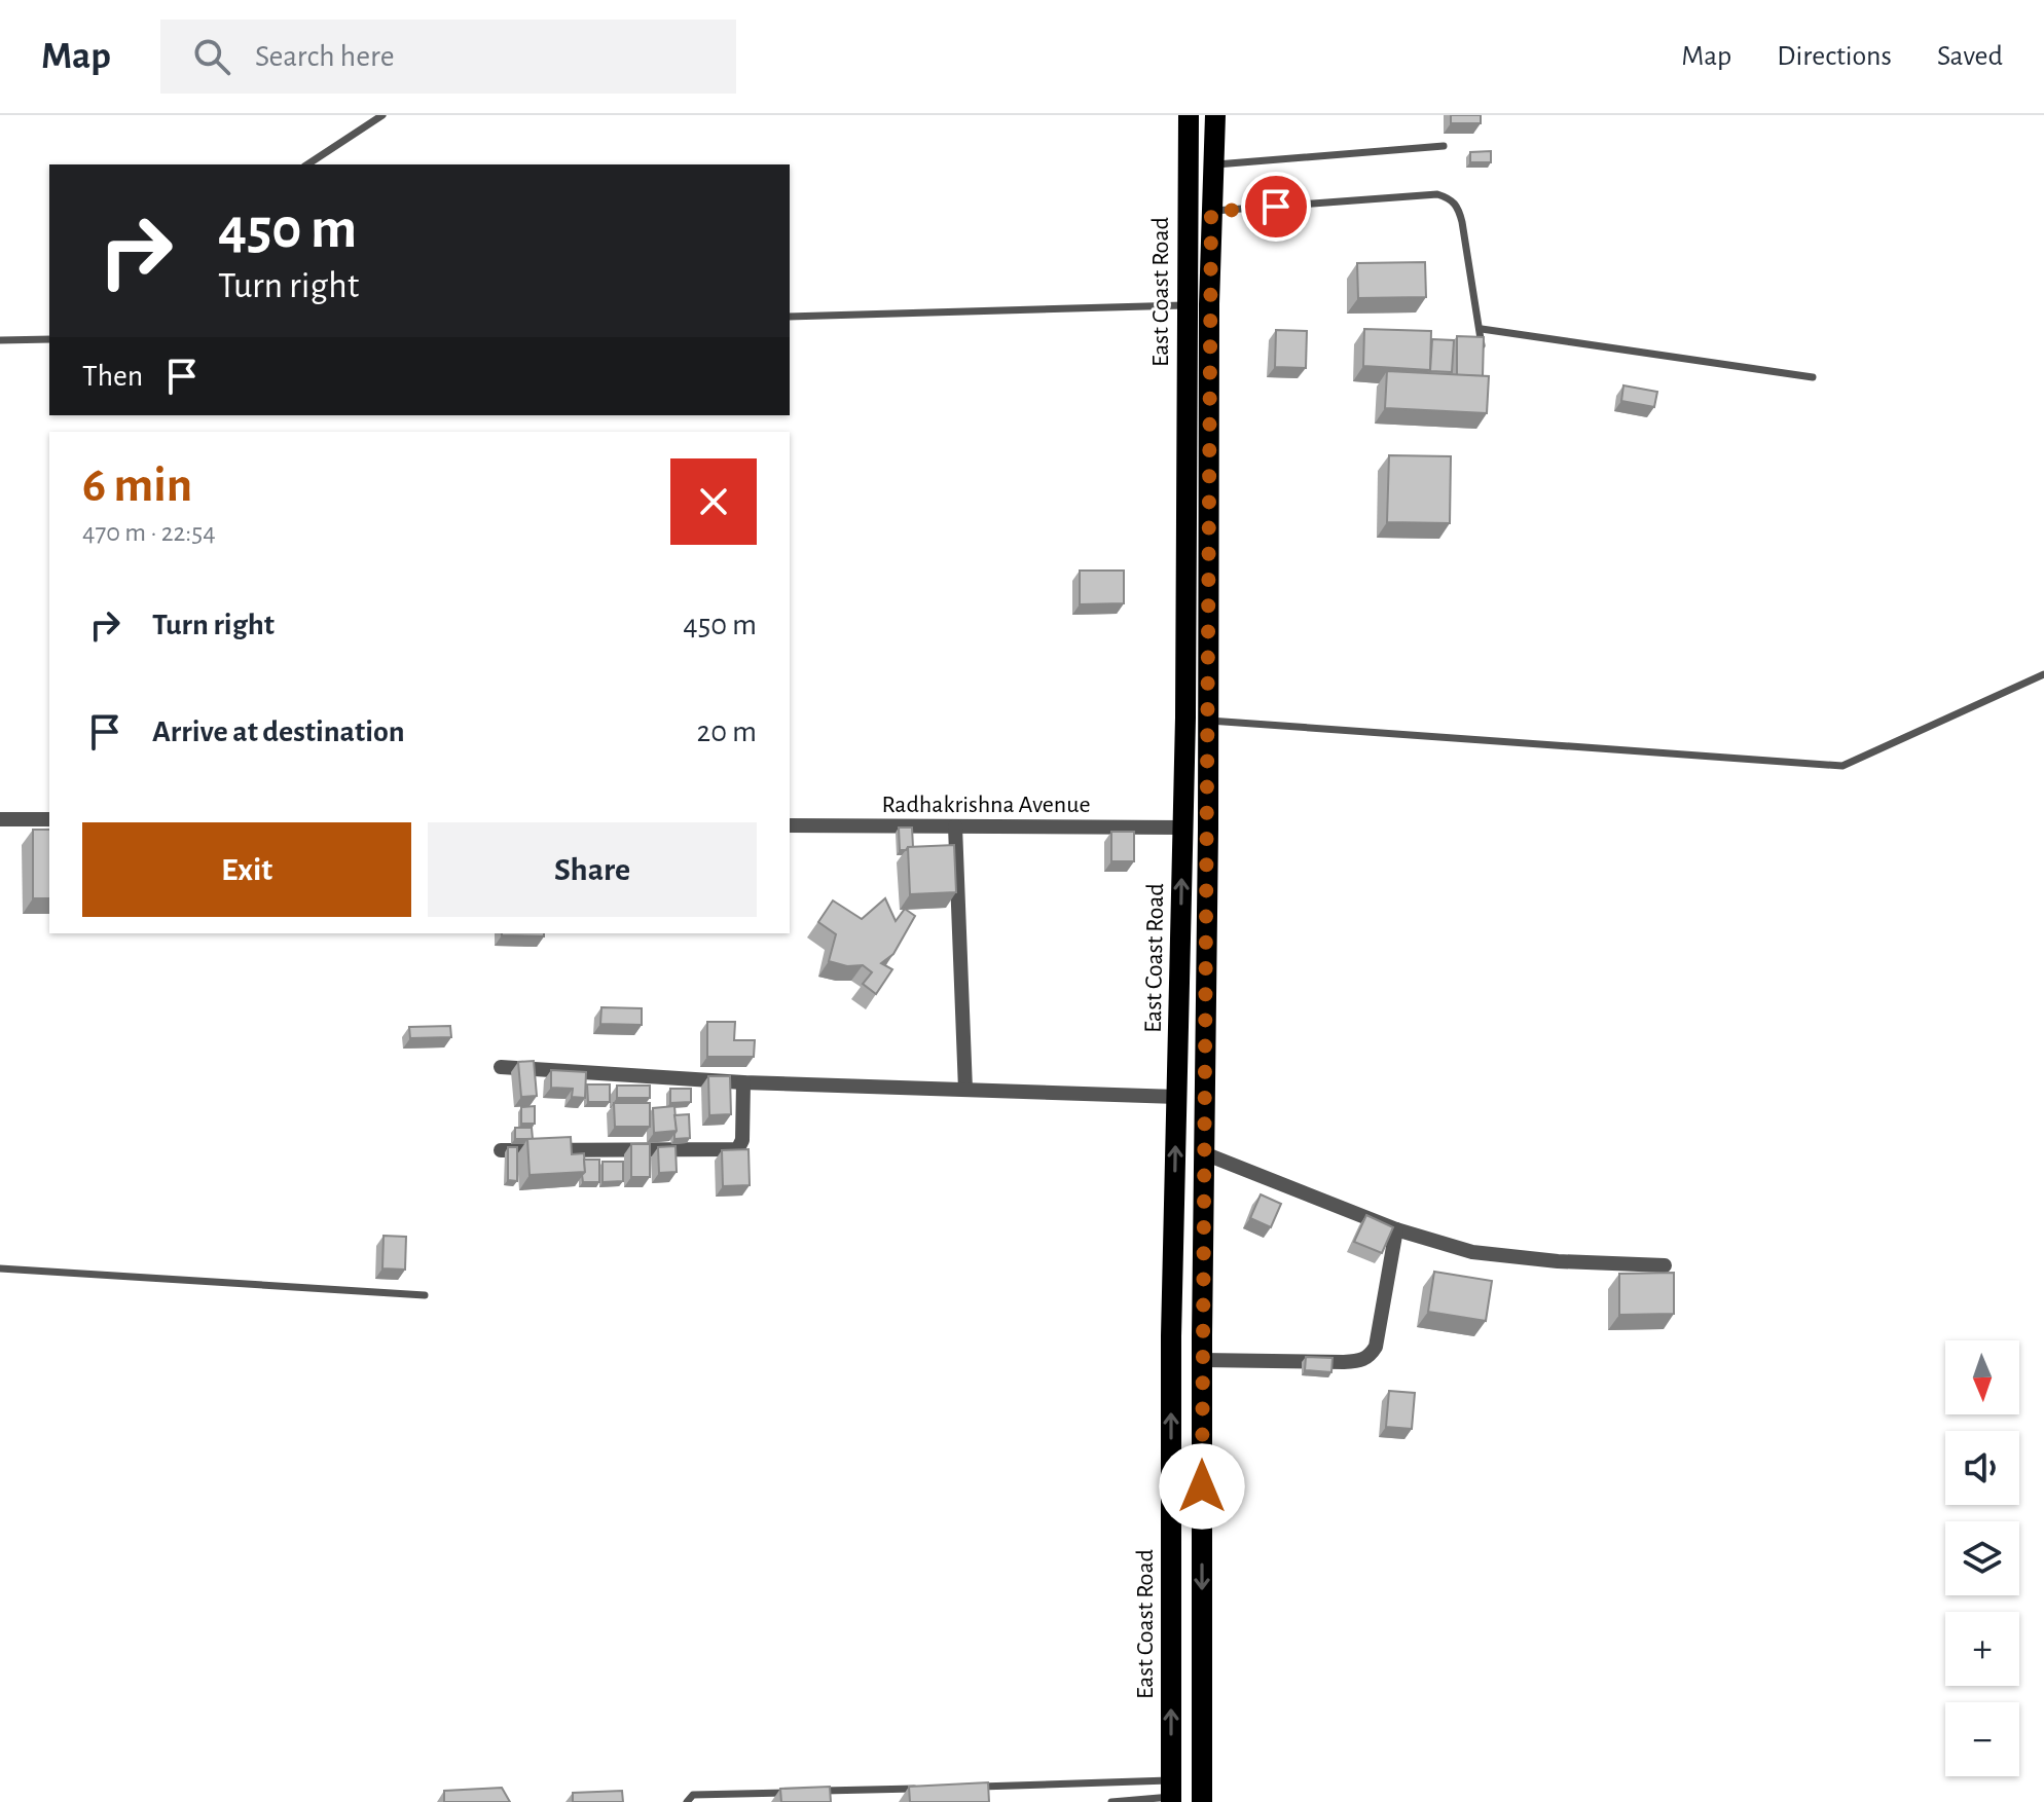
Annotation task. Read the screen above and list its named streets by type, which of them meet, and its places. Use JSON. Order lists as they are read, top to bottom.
{
  "streets": {
    "main road": ["East Coast Road"],
    "street": ["Radhakrishna Avenue"]
  },
  "crossings": [
    ["East Coast Road", "Radhakrishna Avenue"]
  ],
  "north": "bottom",
  "page": {
    "header": "Map",
    "search": "Search here",
    "nav": ["Map", "Directions", "Saved"],
    "turn": ["450 m", "Turn right"],
    "then": "Then",
    "heading": ["6 min", "470 m · 22:54"],
    "list": [
      {
        "name": "Turn right",
        "value": "450 m"
      },
      {
        "name": "Arrive at destination",
        "value": "20 m"
      }
    ],
    "buttons": ["Exit", "Share"],
    "map_buttons": ["+", "−"]
  }
}
